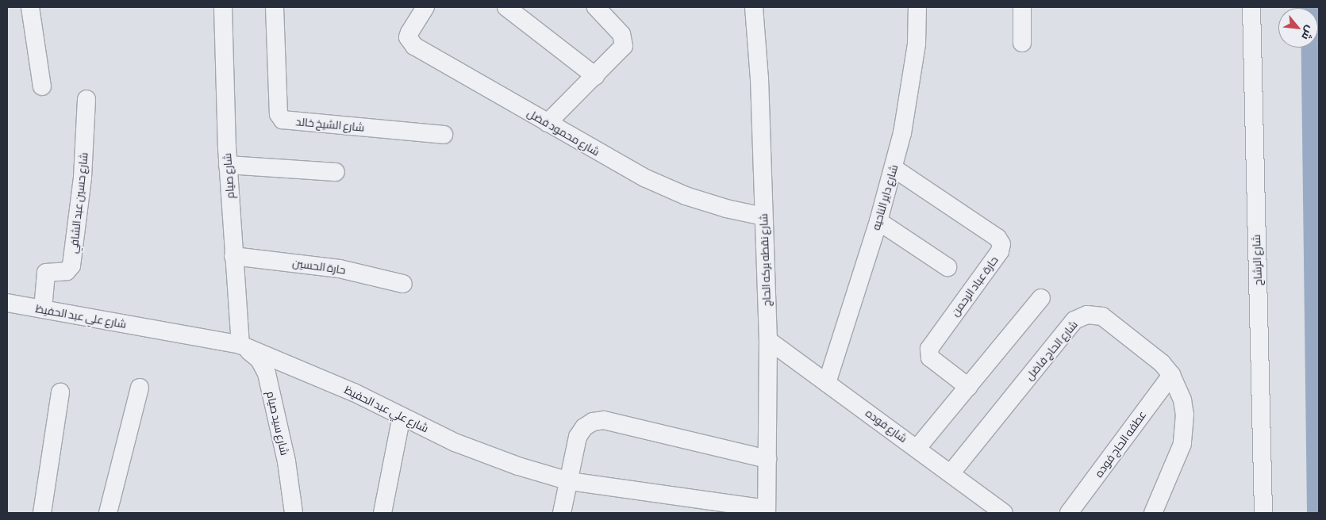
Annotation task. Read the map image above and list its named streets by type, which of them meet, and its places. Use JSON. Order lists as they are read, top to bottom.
{
  "streets": {
    "street": [
      "شارع الشيخ خالد",
      "شارع محمود فضل",
      "شارع صيام",
      "شارع داير الناحيه",
      "شارع حسين عبد الشافي",
      "شارع نقطه بركه الحاج",
      "شارع الرشاح",
      "حارة الحسين",
      "حارة عباد الرحمن",
      "شارع علي عبد الحفيظ",
      "شارع الحاج فاضل",
      "شارع سيد صيام",
      "شارع فوده",
      "عطفه الحاج فوده"
    ]
  },
  "crossings": [
    ["شارع محمود فضل", "شارع نقطه بركه الحاج"],
    ["شارع صيام", "حارة الحسين"],
    ["شارع صيام", "شارع علي عبد الحفيظ"],
    ["شارع صيام", "شارع سيد صيام"],
    ["شارع داير الناحيه", "حارة عباد الرحمن"],
    ["شارع داير الناحيه", "شارع فوده"],
    ["شارع حسين عبد الشافي", "شارع علي عبد الحفيظ"],
    ["شارع نقطه بركه الحاج", "شارع علي عبد الحفيظ"],
    ["شارع نقطه بركه الحاج", "شارع فوده"],
    ["شارع علي عبد الحفيظ", "شارع سيد صيام"],
    ["شارع الحاج فاضل", "شارع فوده"],
    ["شارع الحاج فاضل", "عطفه الحاج فوده"]
  ],
  "north": "bottom right"
}
